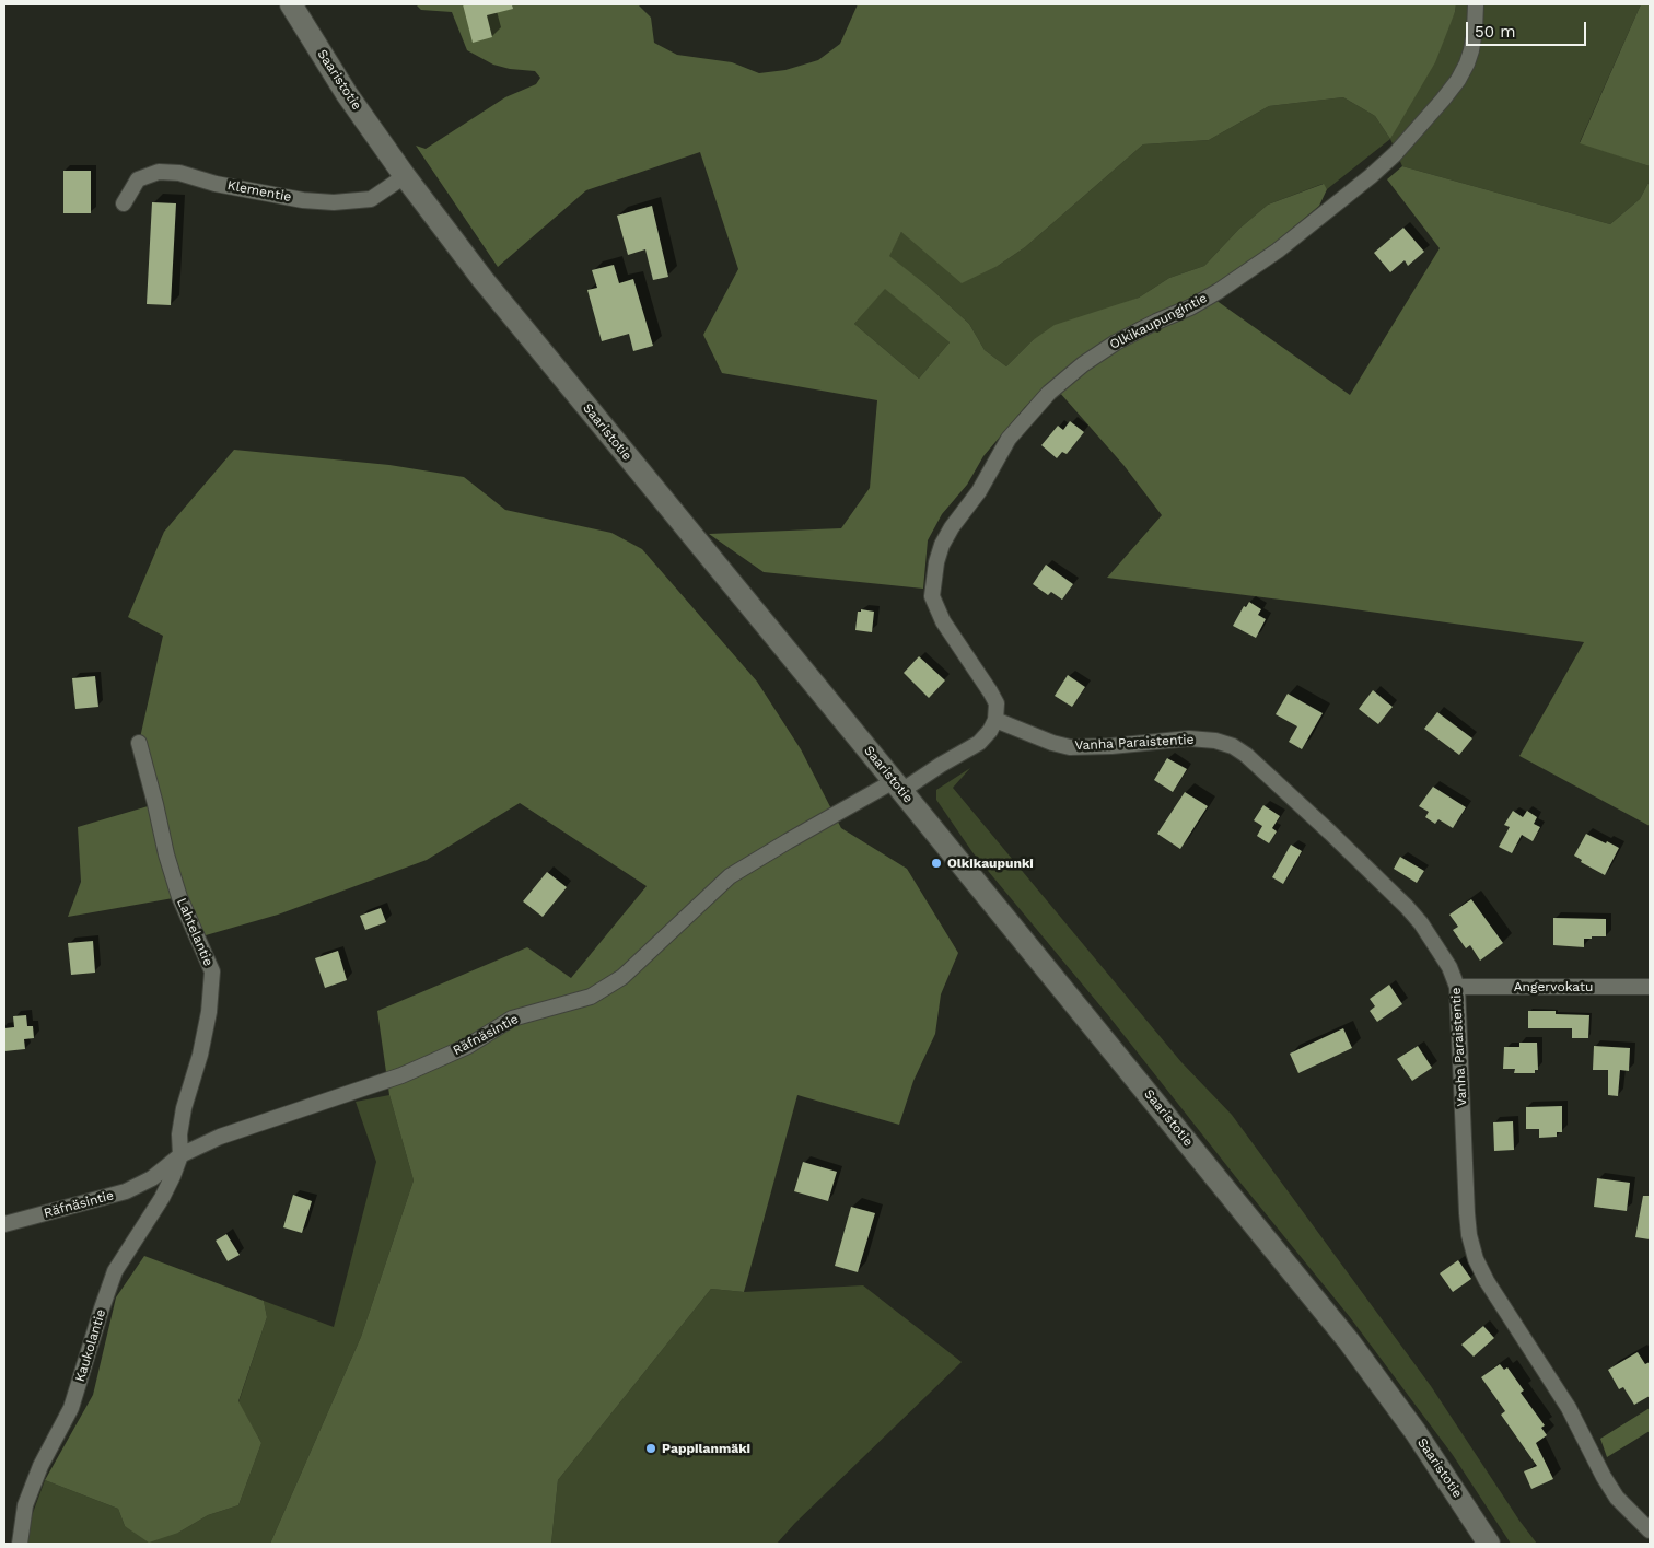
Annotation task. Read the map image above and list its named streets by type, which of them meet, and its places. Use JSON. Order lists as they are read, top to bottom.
{
  "streets": {
    "main road": ["Saaristotie"],
    "street": [
      "Klementie",
      "Olkikaupungintie",
      "Vanha Paraistentie",
      "Lahtelantie",
      "Angervokatu",
      "Räfnäsintie",
      "Kaukolantie"
    ]
  },
  "crossings": [
    ["Saaristotie", "Klementie"],
    ["Saaristotie", "Räfnäsintie"],
    ["Olkikaupungintie", "Vanha Paraistentie"],
    ["Vanha Paraistentie", "Angervokatu"],
    ["Lahtelantie", "Räfnäsintie"],
    ["Lahtelantie", "Kaukolantie"],
    ["Räfnäsintie", "Kaukolantie"]
  ],
  "places": ["Olkikaupunki", "Pappilanmäki"],
  "scale_bar": "50 m"
}
